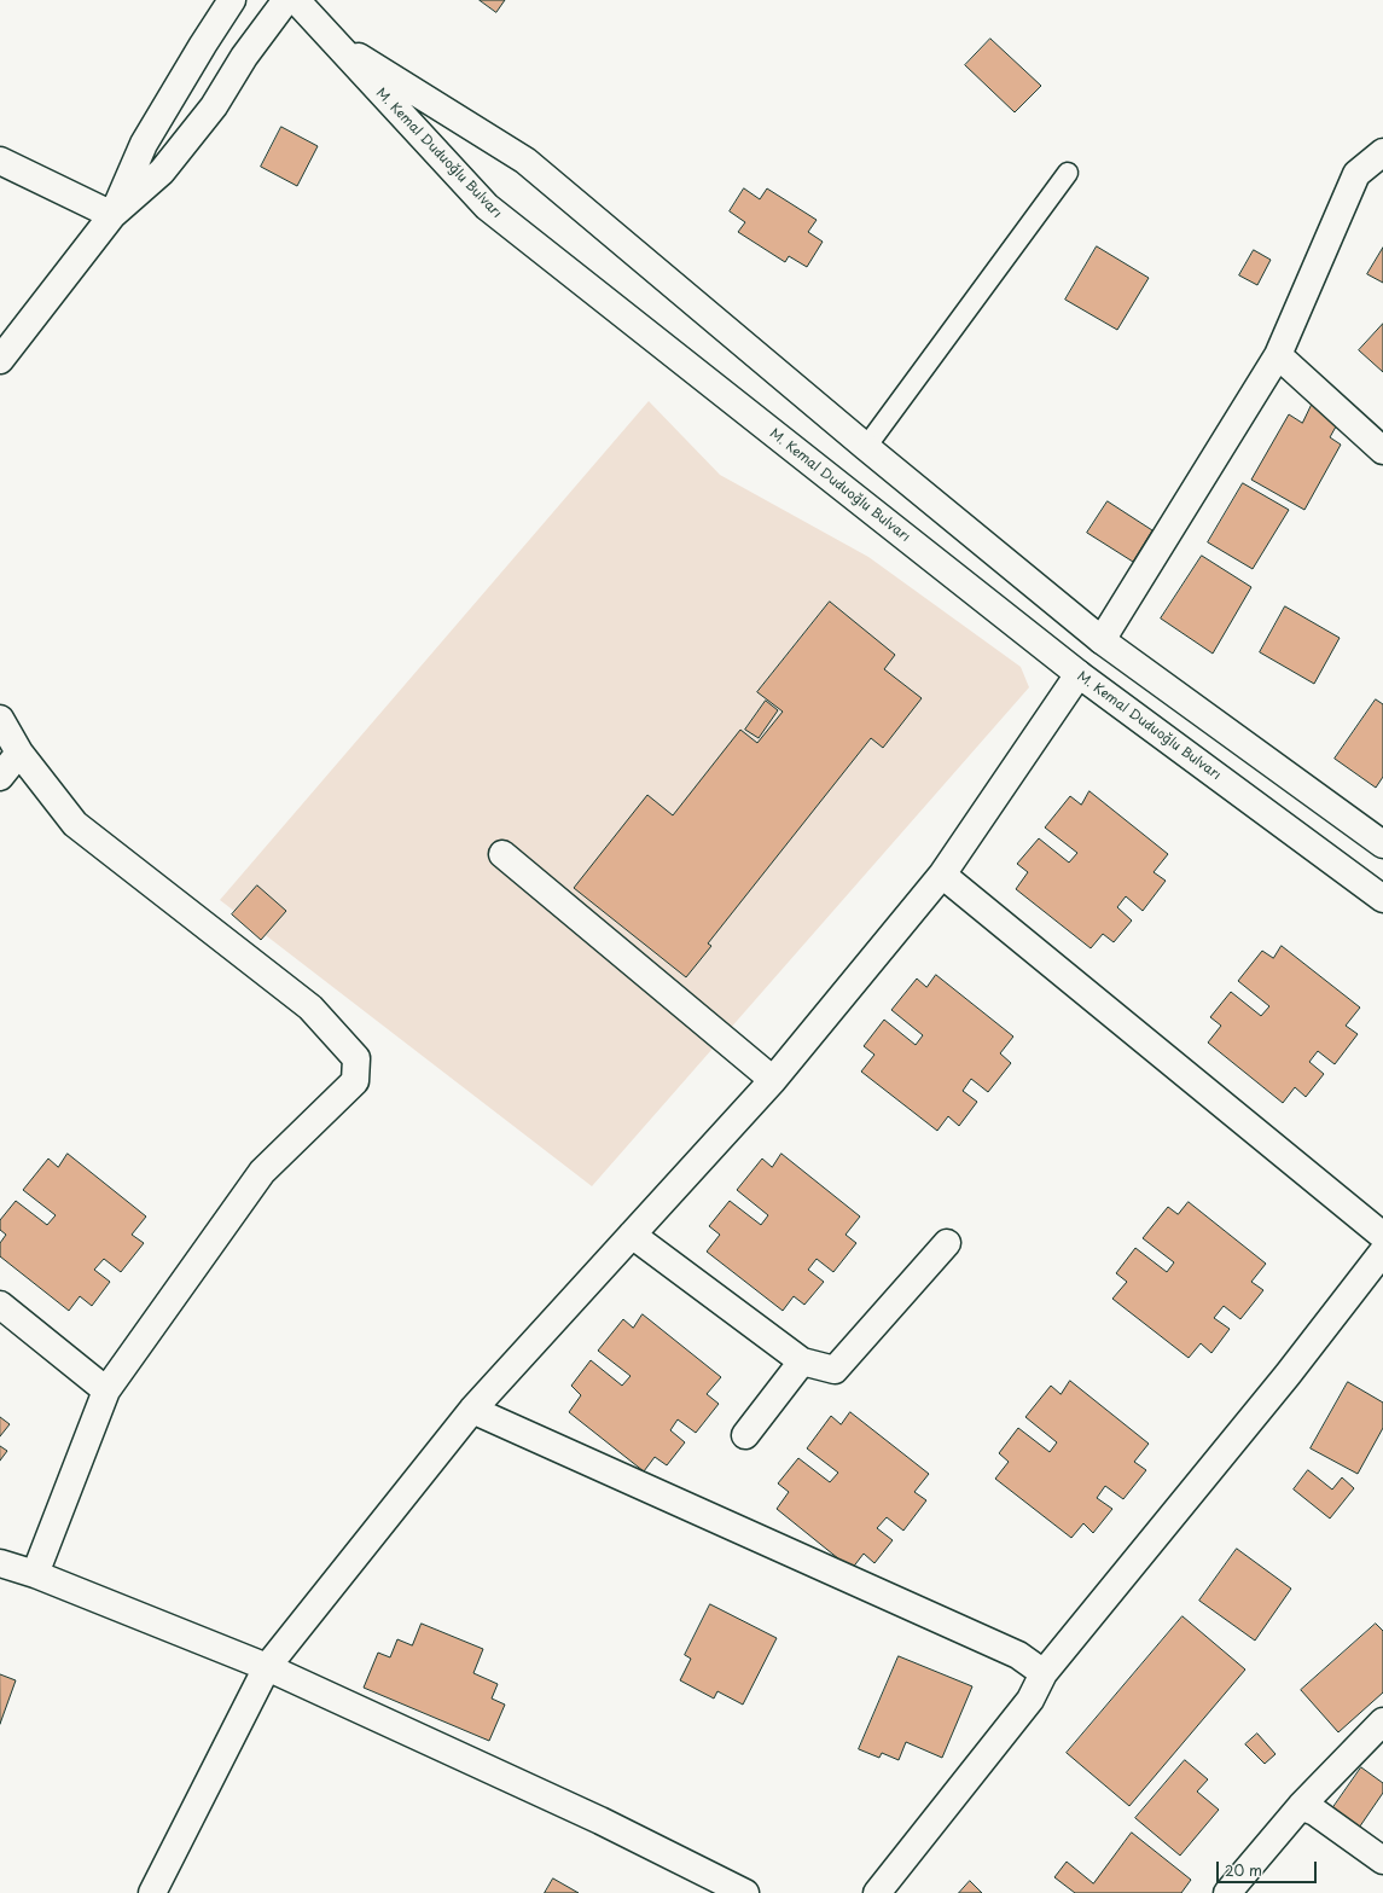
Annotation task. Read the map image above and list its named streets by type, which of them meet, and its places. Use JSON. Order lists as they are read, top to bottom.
{
  "streets": {
    "street": ["M. Kemal Duduoğlu Bulvarı"]
  },
  "scale_bar": "20 m"
}
